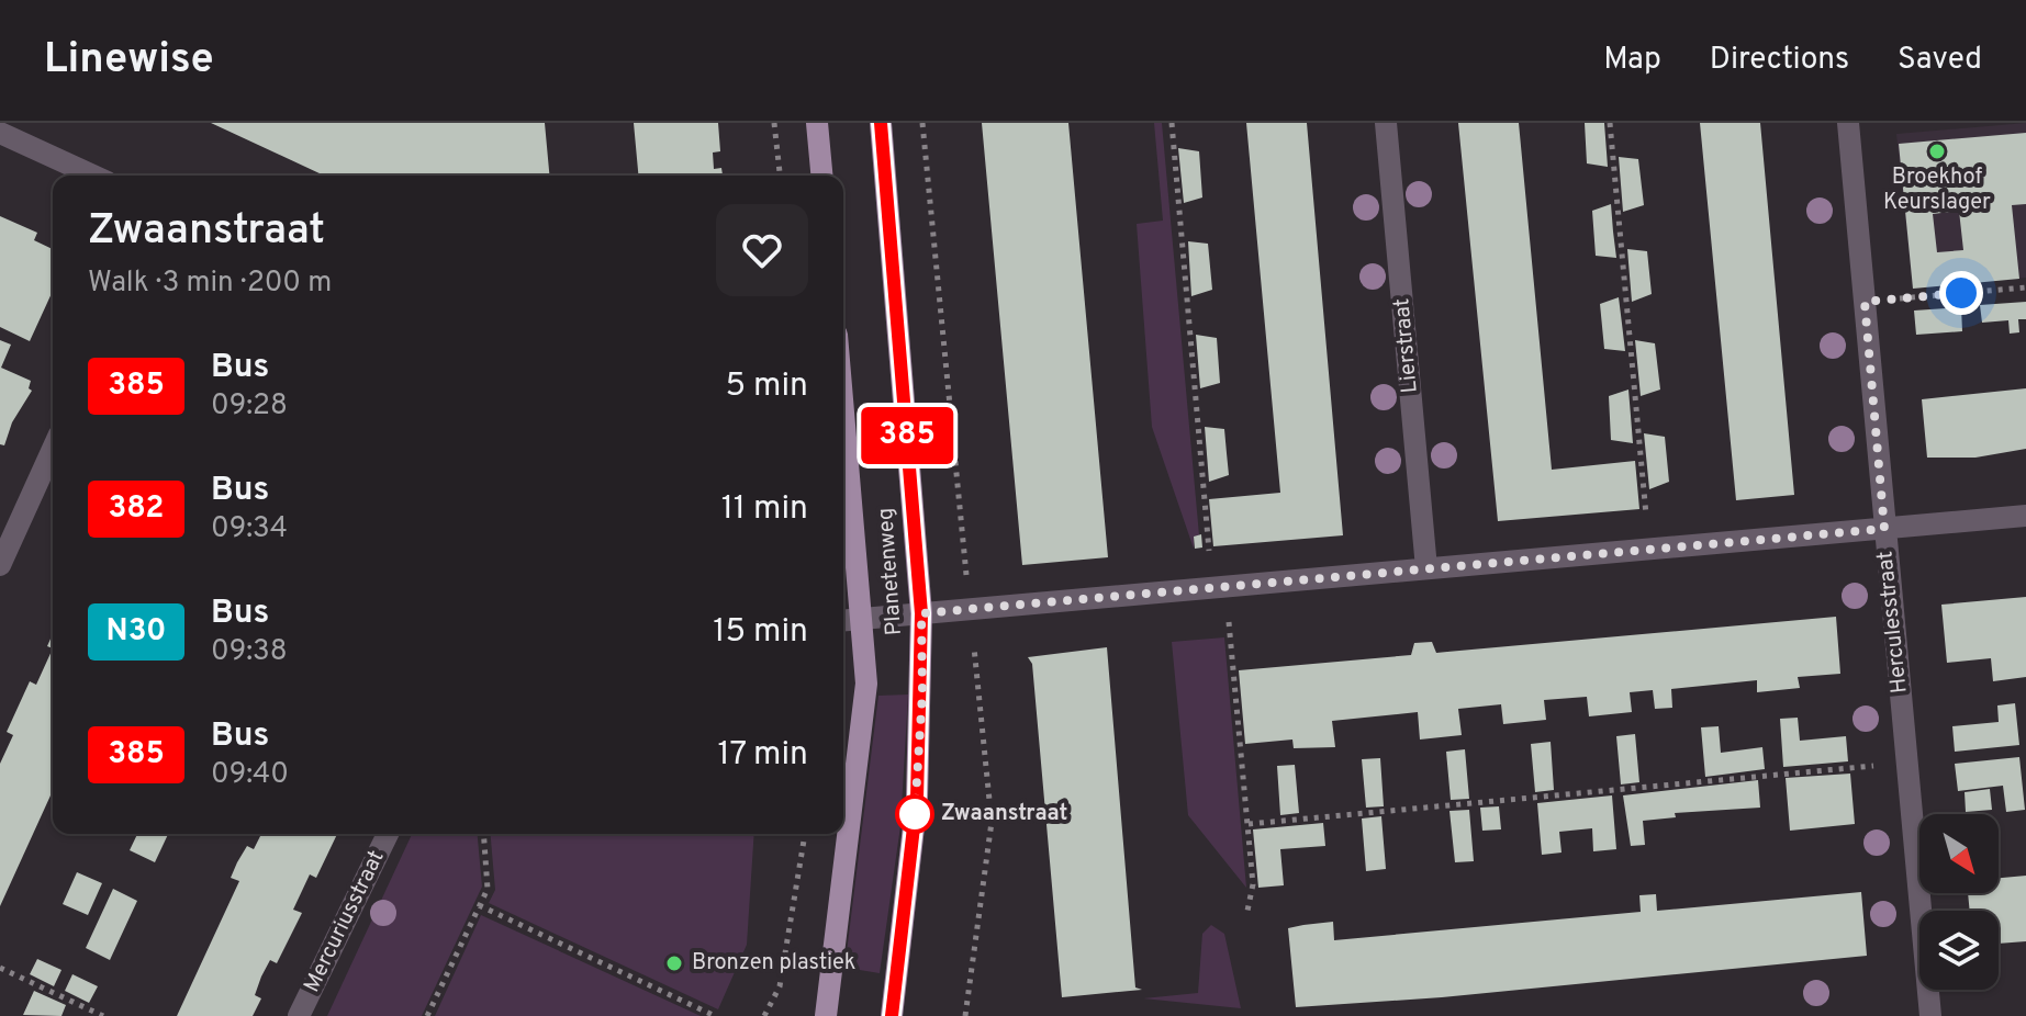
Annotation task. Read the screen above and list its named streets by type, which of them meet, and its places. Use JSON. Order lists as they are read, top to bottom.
{
  "streets": {
    "main road": ["Planetenweg"],
    "street": ["Lierstraat", "Herculesstraat", "Mercuriusstraat"]
  },
  "places": ["Broekhof Keurslager", "Zwaanstraat", "Bronzen plastiek"],
  "lines": ["bus line 385"],
  "north": "bottom right",
  "page": {
    "header": "Linewise",
    "nav": ["Map", "Directions", "Saved"],
    "on_map": "385",
    "heading": ["Zwaanstraat", "Walk · 3 min · 200 m"],
    "list": [
      {
        "mark": "385",
        "name": "Bus",
        "note": "09:28",
        "value": "5 min"
      },
      {
        "mark": "382",
        "name": "Bus",
        "note": "09:34",
        "value": "11 min"
      },
      {
        "mark": "N30",
        "name": "Bus",
        "note": "09:38",
        "value": "15 min"
      },
      {
        "mark": "385",
        "name": "Bus",
        "note": "09:40",
        "value": "17 min"
      }
    ]
  }
}
